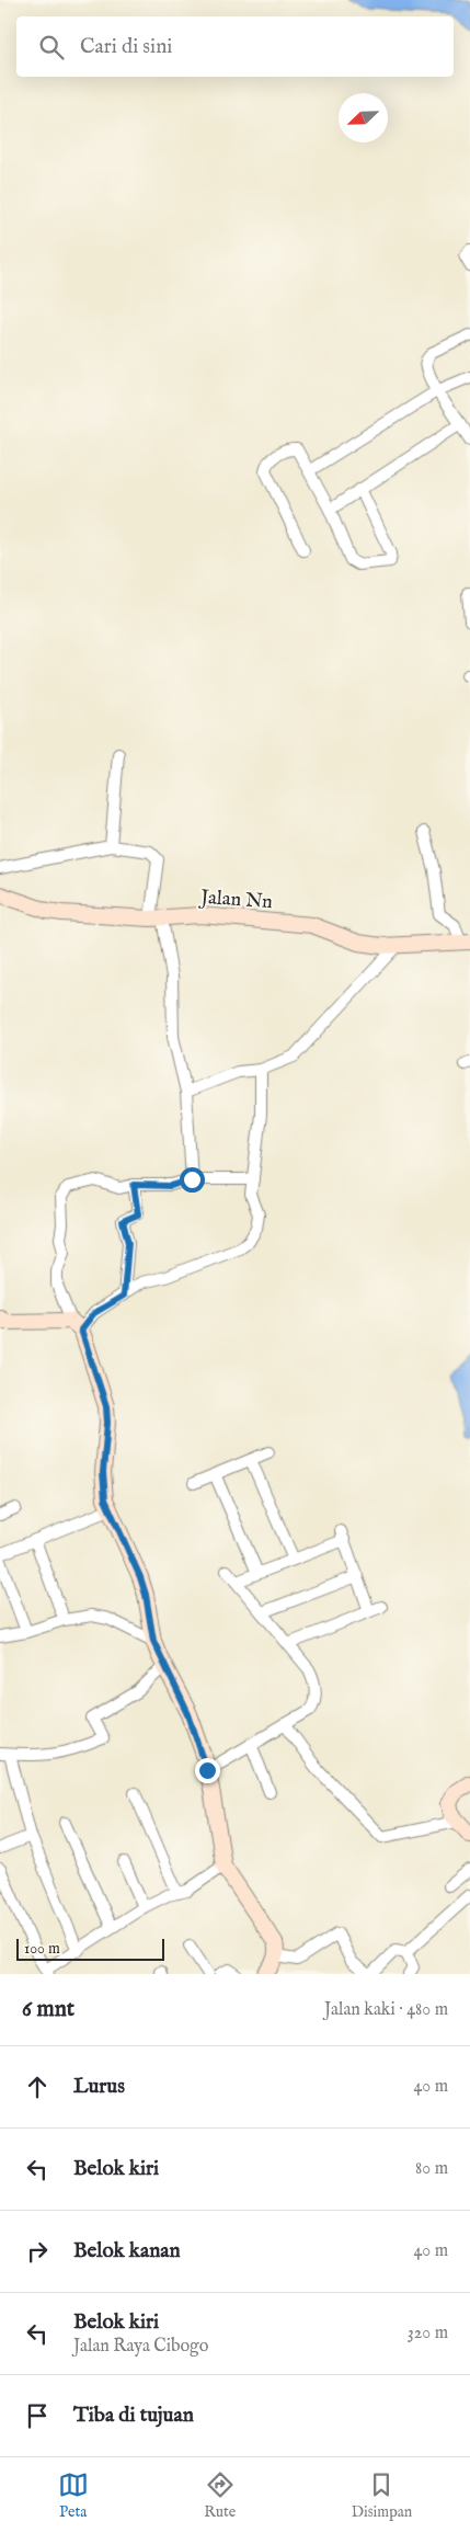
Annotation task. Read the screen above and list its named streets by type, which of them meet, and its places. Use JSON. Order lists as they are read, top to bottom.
{
  "streets": {
    "street": ["Jalan Nn"]
  },
  "scale_bar": "100 m",
  "north": "bottom left",
  "page": {
    "search": "Cari di sini",
    "scale": "100 m",
    "heading": ["6 mnt", "Jalan kaki · 480 m"],
    "list": [
      ["Lurus", "40 m"],
      ["Belok kiri", "80 m"],
      ["Belok kanan", "40 m"],
      ["Belok kiri", "Jalan Raya Cibogo", "320 m"],
      "Tiba di tujuan"
    ],
    "nav": ["Peta", "Rute", "Disimpan"]
  }
}
